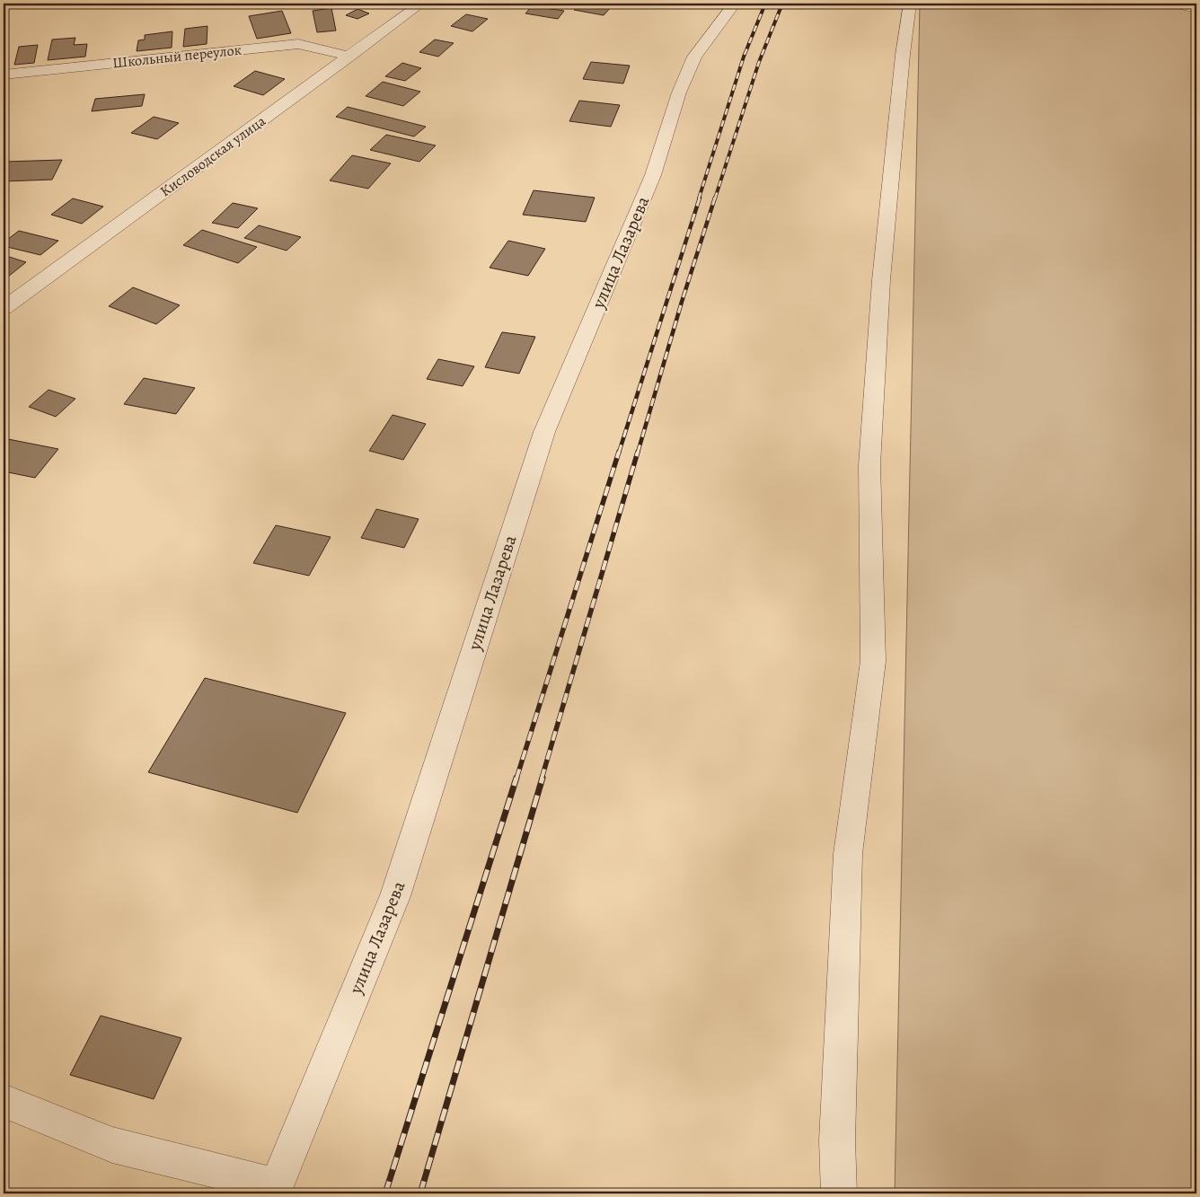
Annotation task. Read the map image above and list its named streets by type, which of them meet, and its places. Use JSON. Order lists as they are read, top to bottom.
{
  "streets": {
    "street": ["Школьный переулок", "Кисловодская улица", "улица Лазарева"]
  },
  "crossings": [
    ["Школьный переулок", "Кисловодская улица"]
  ]
}
